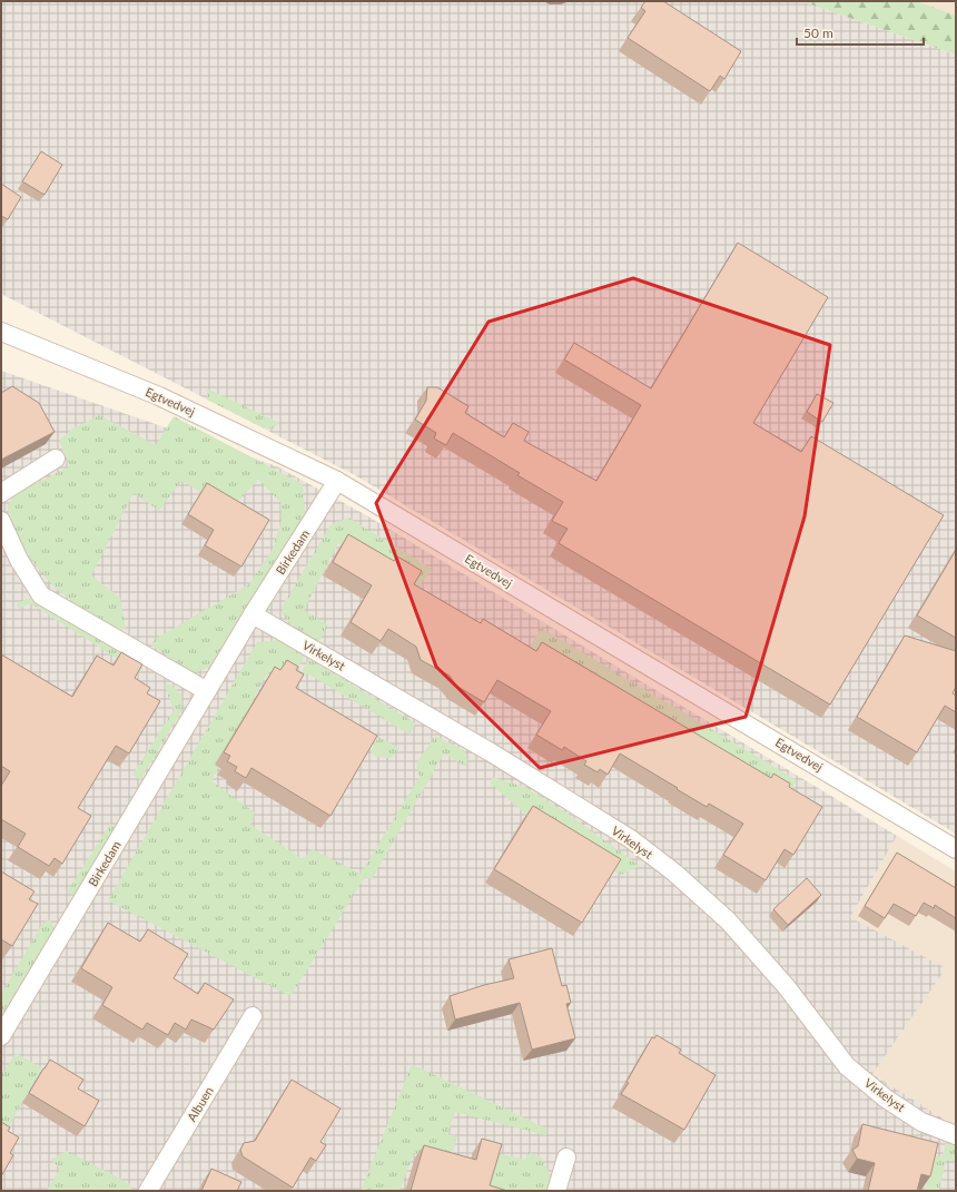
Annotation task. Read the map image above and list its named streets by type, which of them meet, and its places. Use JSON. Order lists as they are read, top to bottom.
{
  "streets": {
    "street": [
      "Egtvedvej",
      "Birkedam",
      "Virkelyst",
      "Albuen"
    ]
  },
  "crossings": [
    ["Egtvedvej", "Birkedam"],
    ["Birkedam", "Virkelyst"]
  ],
  "scale_bar": "50 m"
}
